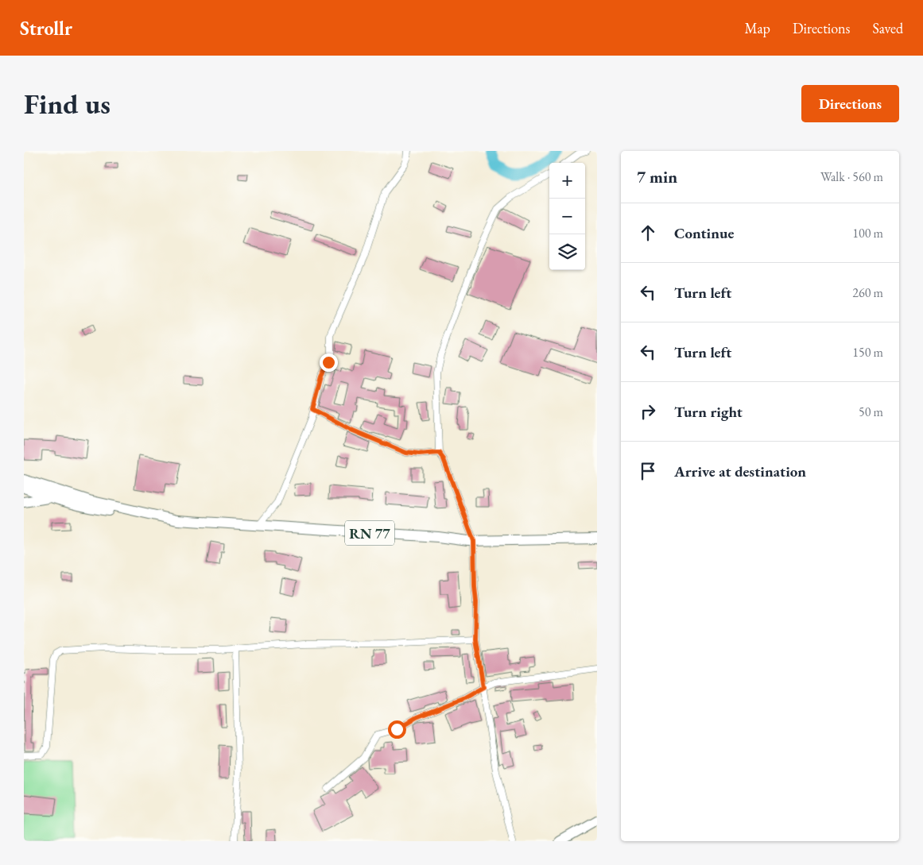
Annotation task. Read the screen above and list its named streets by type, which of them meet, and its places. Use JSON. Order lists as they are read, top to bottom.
{
  "streets": {
    "main road": ["RN 77"]
  },
  "page": {
    "header": "Strollr",
    "nav": ["Map", "Directions", "Saved"],
    "buttons": "Directions",
    "title": "Find us",
    "heading": ["7 min", "Walk · 560 m"],
    "map_buttons": ["+", "−"],
    "list": [
      ["Continue", "100 m"],
      ["Turn left", "260 m"],
      ["Turn left", "150 m"],
      ["Turn right", "50 m"],
      "Arrive at destination"
    ]
  }
}
